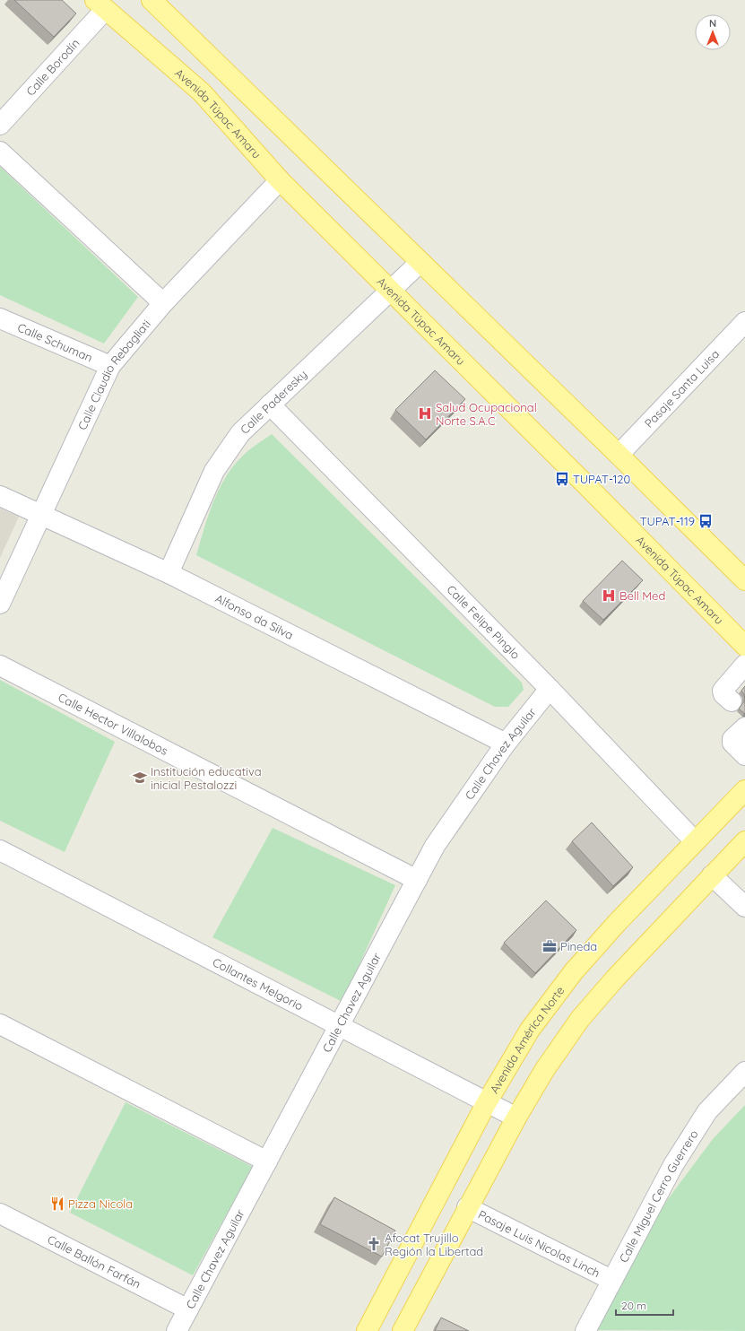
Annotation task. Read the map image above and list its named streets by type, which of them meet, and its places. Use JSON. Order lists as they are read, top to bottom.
{
  "streets": {
    "main road": ["Avenida Túpac Amaru", "Avenida América Norte"],
    "street": [
      "Calle Borodín",
      "Calle Schuman",
      "Calle Claudio Rebagliati",
      "Pasaje Santa Luisa",
      "Calle Paderesky",
      "Alfonso da Silva",
      "Calle Felipe Pinglo",
      "Calle Hector Villalobos",
      "Calle Chavez Aguilar",
      "Collantes Melgorio",
      "Calle Miguel Cerro Guerrero",
      "Pasaje Luis Nicolas Linch",
      "Calle Ballón Farfán"
    ]
  },
  "crossings": [
    ["Calle Borodín", "Avenida Túpac Amaru"],
    ["Avenida Túpac Amaru", "Calle Claudio Rebagliati"],
    ["Avenida Túpac Amaru", "Calle Paderesky"],
    ["Calle Schuman", "Calle Claudio Rebagliati"],
    ["Calle Claudio Rebagliati", "Alfonso da Silva"],
    ["Calle Paderesky", "Alfonso da Silva"],
    ["Calle Paderesky", "Calle Felipe Pinglo"],
    ["Alfonso da Silva", "Calle Chavez Aguilar"],
    ["Calle Felipe Pinglo", "Calle Chavez Aguilar"],
    ["Calle Felipe Pinglo", "Avenida América Norte"],
    ["Calle Hector Villalobos", "Calle Chavez Aguilar"],
    ["Calle Chavez Aguilar", "Collantes Melgorio"],
    ["Calle Chavez Aguilar", "Calle Ballón Farfán"],
    ["Collantes Melgorio", "Avenida América Norte"],
    ["Calle Miguel Cerro Guerrero", "Pasaje Luis Nicolas Linch"]
  ],
  "places": {
    "hospital": ["Salud Ocupacional Norte S.A.C", "Bell Med"],
    "bus stop": ["TUPAT-120", "TUPAT-119"],
    "school or university": ["Institución educativa inicial Pestalozzi"],
    "office": ["Pineda"],
    "restaurant": ["Pizza Nicola"],
    "church": ["Afocat Trujillo Región la Libertad"]
  },
  "scale_bar": "20 m",
  "north": "top"
}
